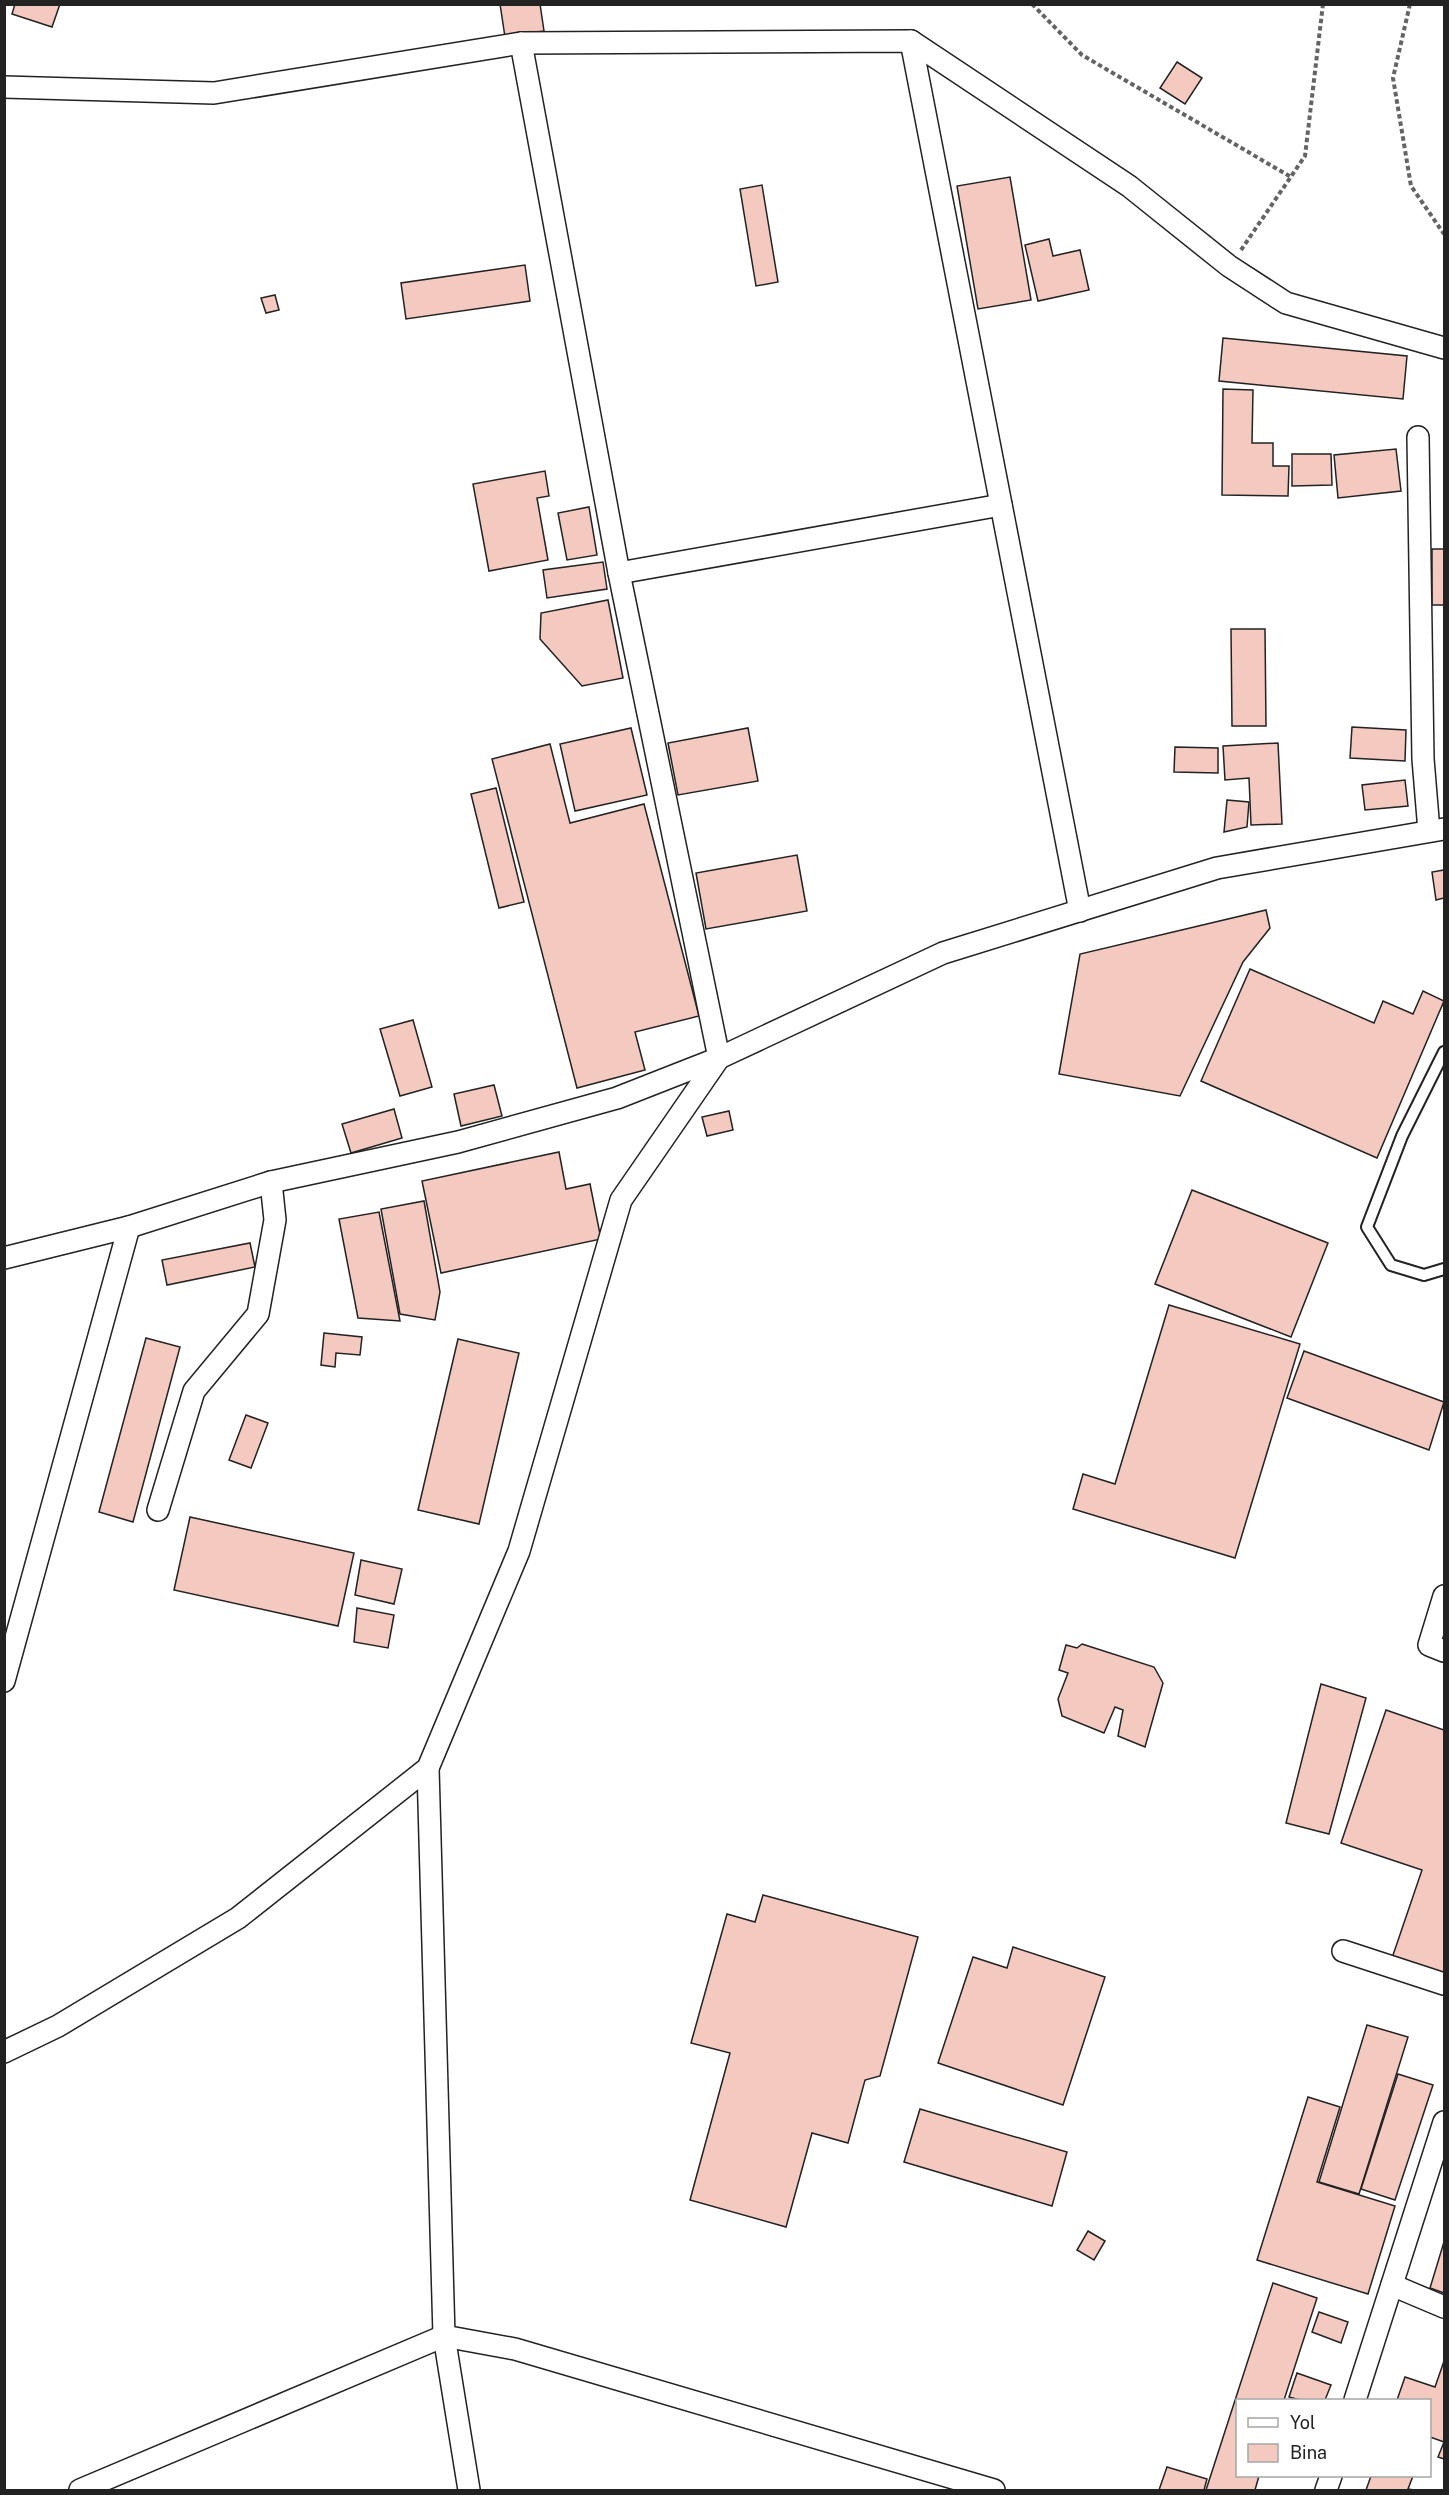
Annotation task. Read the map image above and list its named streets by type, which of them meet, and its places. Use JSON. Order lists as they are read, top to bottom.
{
  "legend": ["Yol", "Bina"]
}
